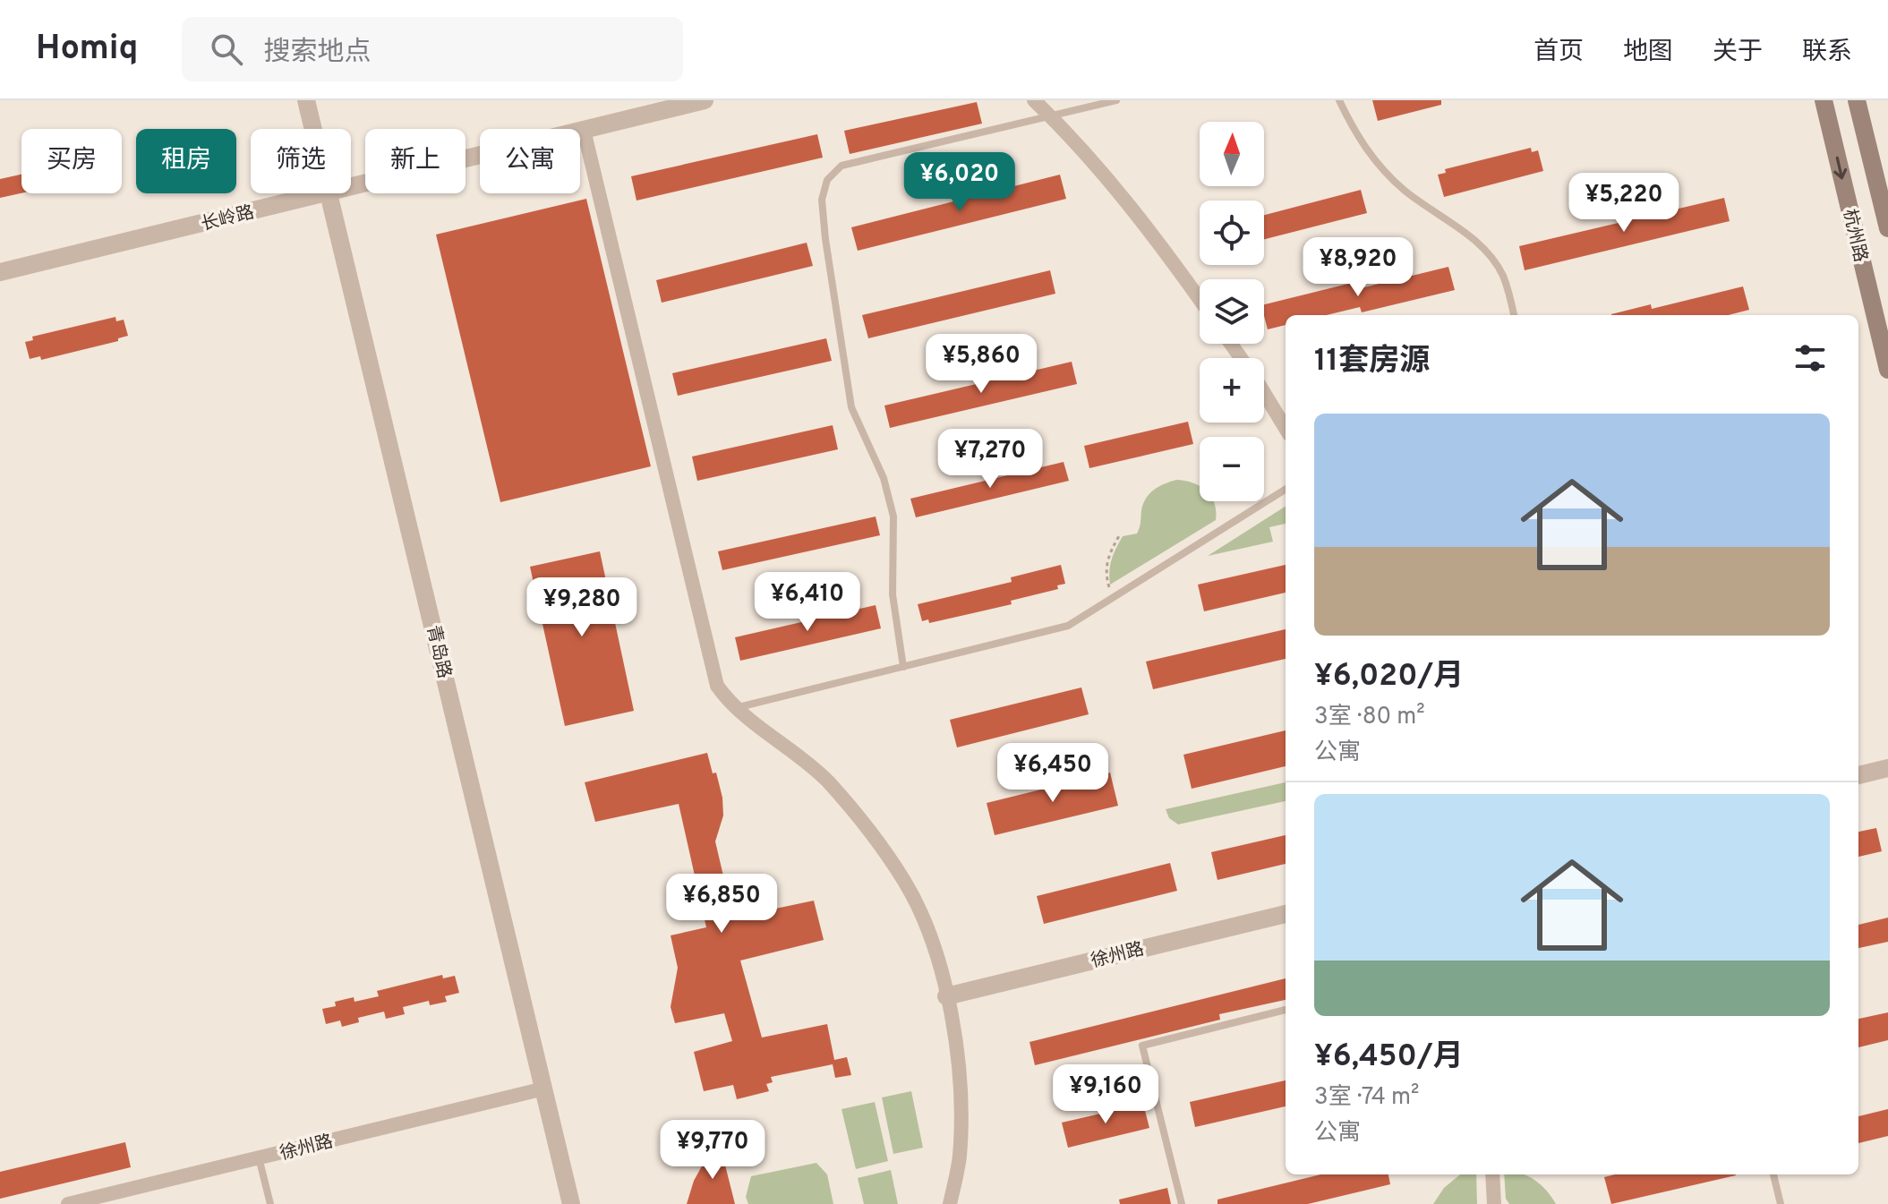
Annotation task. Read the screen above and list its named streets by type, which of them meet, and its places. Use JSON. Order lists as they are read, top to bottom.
{
  "streets": {
    "main road": ["杭州路"],
    "street": ["长岭路", "青岛路", "徐州路"]
  },
  "crossings": [
    ["长岭路", "青岛路"],
    ["青岛路", "徐州路"]
  ],
  "north": "top",
  "page": {
    "header": "Homiq",
    "search": "搜索地点",
    "nav": [
      "首页",
      "地图",
      "关于",
      "联系"
    ],
    "map_buttons": ["+", "−"],
    "chip": [
      "买房",
      "租房",
      "筛选",
      "新上",
      "公寓"
    ],
    "price": [
      "¥6,020",
      "¥5,220",
      "¥8,920",
      "¥5,860",
      "¥7,270",
      "¥6,410",
      "¥9,280",
      "¥6,450",
      "¥6,850",
      "¥9,160",
      "¥9,770"
    ],
    "heading": "11套房源",
    "list": [
      {
        "name": "¥6,020/月",
        "note": "3室 · 80 m² · 公寓"
      },
      {
        "name": "¥6,450/月",
        "note": "3室 · 74 m² · 公寓"
      }
    ]
  }
}
